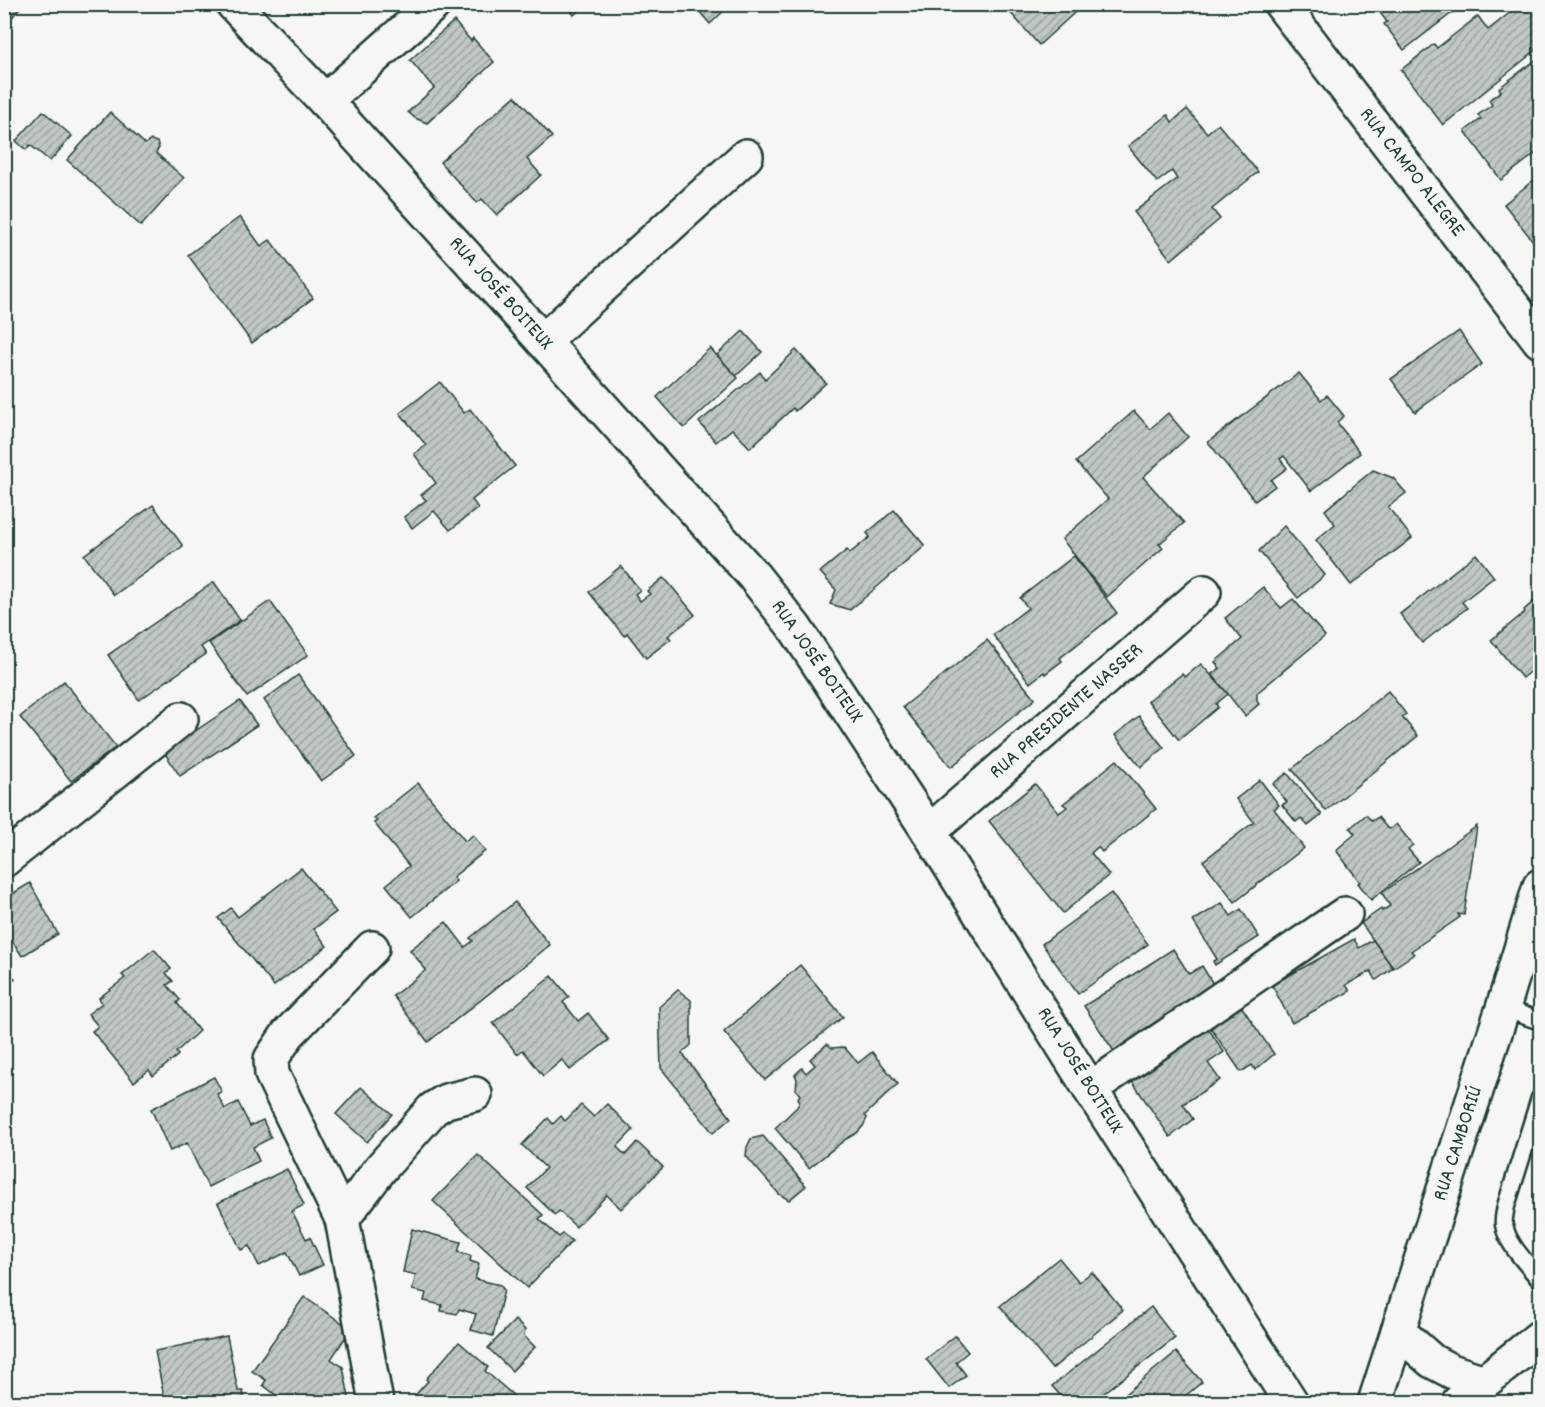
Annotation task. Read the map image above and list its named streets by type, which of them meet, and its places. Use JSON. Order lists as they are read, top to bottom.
{
  "streets": {
    "street": [
      "RUA CAMPO ALEGRE",
      "RUA JOSÉ BOITEUX",
      "RUA PRESIDENTE NASSER",
      "RUA CAMBORIÚ"
    ]
  },
  "crossings": [
    ["RUA JOSÉ BOITEUX", "RUA PRESIDENTE NASSER"]
  ]
}
